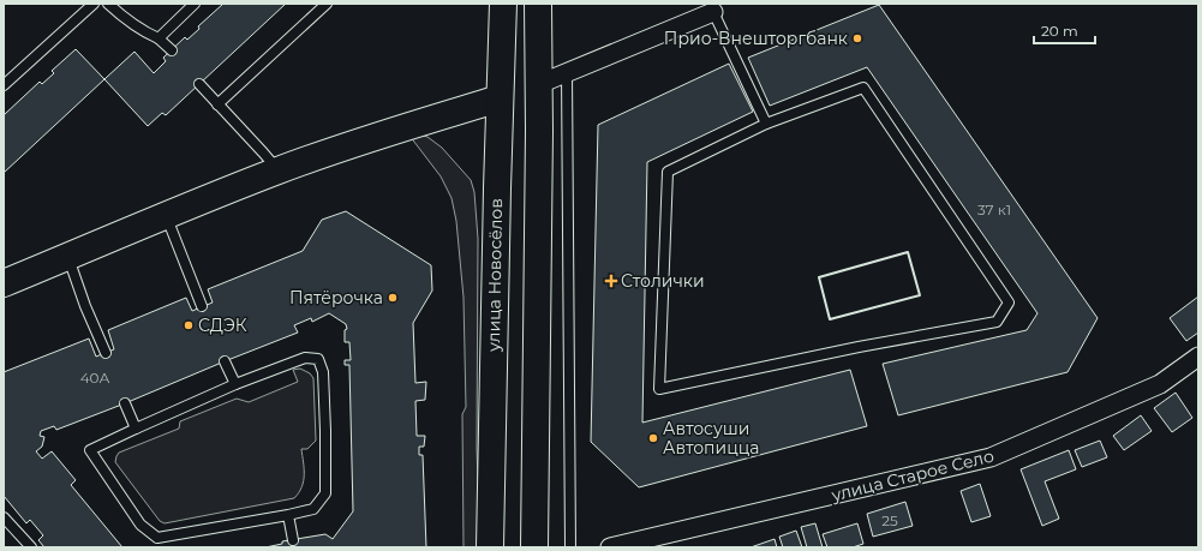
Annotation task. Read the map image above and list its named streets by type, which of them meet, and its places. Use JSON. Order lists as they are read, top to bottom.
{
  "streets": {
    "main road": ["улица Новосёлов"],
    "street": ["улица Старое Село"]
  },
  "places": {
    "other": [
      "Прио-Внешторгбанк",
      "Пятёрочка",
      "СДЭК",
      "Автосуши Автопицца"
    ],
    "health": ["Столички"]
  },
  "house_numbers": ["37 к1", "40А", "25"],
  "scale_bar": "20 m"
}
